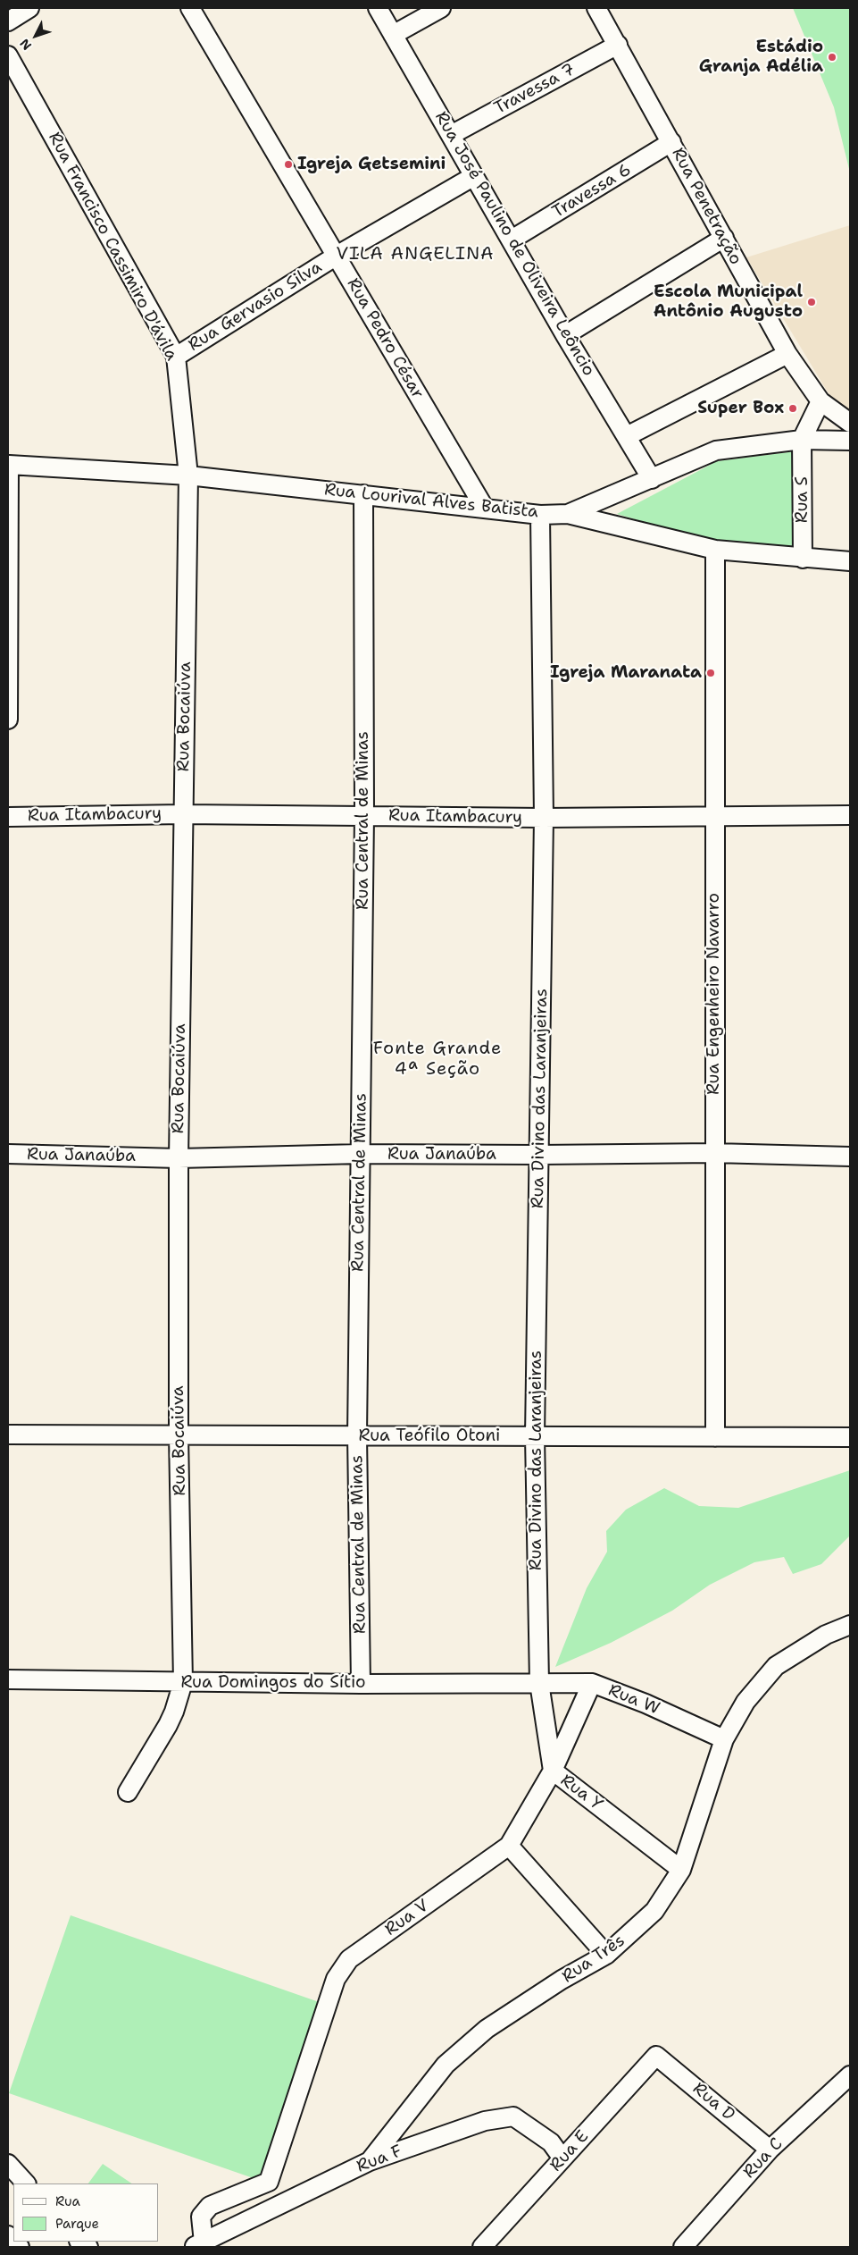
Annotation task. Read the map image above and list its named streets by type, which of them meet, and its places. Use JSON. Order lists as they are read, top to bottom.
{
  "streets": {
    "street": [
      "Travessa 7",
      "Travessa 6",
      "Rua Penetração",
      "Rua José Paulino de Oliveira Leôncio",
      "Rua Francisco Cassimiro D'ávila",
      "Rua Gervasio Silva",
      "Rua Pedro César",
      "Rua S",
      "Rua Lourival Alves Batista",
      "Rua Bocaiúva",
      "Rua Itambacury",
      "Rua Central de Minas",
      "Rua Engenheiro Navarro",
      "Rua Divino das Laranjeiras",
      "Rua Janaúba",
      "Rua Teófilo Otoni",
      "Rua Domingos do Sítio",
      "Rua W",
      "Rua Y",
      "Rua V",
      "Rua Três",
      "Rua D",
      "Rua E",
      "Rua C",
      "Rua F"
    ]
  },
  "crossings": [
    ["Travessa 7", "Rua Penetração"],
    ["Travessa 7", "Rua José Paulino de Oliveira Leôncio"],
    ["Travessa 6", "Rua Penetração"],
    ["Travessa 6", "Rua José Paulino de Oliveira Leôncio"],
    ["Rua José Paulino de Oliveira Leôncio", "Rua Gervasio Silva"],
    ["Rua Francisco Cassimiro D'ávila", "Rua Gervasio Silva"],
    ["Rua Francisco Cassimiro D'ávila", "Rua Lourival Alves Batista"],
    ["Rua Francisco Cassimiro D'ávila", "Rua Bocaiúva"],
    ["Rua Gervasio Silva", "Rua Pedro César"],
    ["Rua Pedro César", "Rua Lourival Alves Batista"],
    ["Rua S", "Rua Lourival Alves Batista"],
    ["Rua Lourival Alves Batista", "Rua Bocaiúva"],
    ["Rua Lourival Alves Batista", "Rua Central de Minas"],
    ["Rua Lourival Alves Batista", "Rua Engenheiro Navarro"],
    ["Rua Lourival Alves Batista", "Rua Divino das Laranjeiras"],
    ["Rua Bocaiúva", "Rua Itambacury"],
    ["Rua Bocaiúva", "Rua Janaúba"],
    ["Rua Bocaiúva", "Rua Teófilo Otoni"],
    ["Rua Bocaiúva", "Rua Domingos do Sítio"],
    ["Rua Itambacury", "Rua Central de Minas"],
    ["Rua Itambacury", "Rua Engenheiro Navarro"],
    ["Rua Itambacury", "Rua Divino das Laranjeiras"],
    ["Rua Central de Minas", "Rua Janaúba"],
    ["Rua Central de Minas", "Rua Teófilo Otoni"],
    ["Rua Central de Minas", "Rua Domingos do Sítio"],
    ["Rua Engenheiro Navarro", "Rua Janaúba"],
    ["Rua Engenheiro Navarro", "Rua Teófilo Otoni"],
    ["Rua Divino das Laranjeiras", "Rua Janaúba"],
    ["Rua Divino das Laranjeiras", "Rua Teófilo Otoni"],
    ["Rua Divino das Laranjeiras", "Rua Domingos do Sítio"],
    ["Rua Divino das Laranjeiras", "Rua W"],
    ["Rua Divino das Laranjeiras", "Rua Y"],
    ["Rua Domingos do Sítio", "Rua W"],
    ["Rua Domingos do Sítio", "Rua Y"],
    ["Rua W", "Rua Y"],
    ["Rua W", "Rua V"],
    ["Rua W", "Rua Três"],
    ["Rua Y", "Rua V"],
    ["Rua Y", "Rua Três"],
    ["Rua V", "Rua F"],
    ["Rua Três", "Rua F"],
    ["Rua D", "Rua E"],
    ["Rua D", "Rua C"],
    ["Rua E", "Rua F"]
  ],
  "districts": ["VILA ANGELINA", "Fonte Grande 4ª Seção"],
  "places": [
    "Estádio Granja Adélia",
    "Igreja Getsemini",
    "Escola Municipal Antônio Augusto",
    "Super Box",
    "Igreja Maranata"
  ],
  "legend": ["Rua", "Parque"],
  "north": "bottom left"
}
